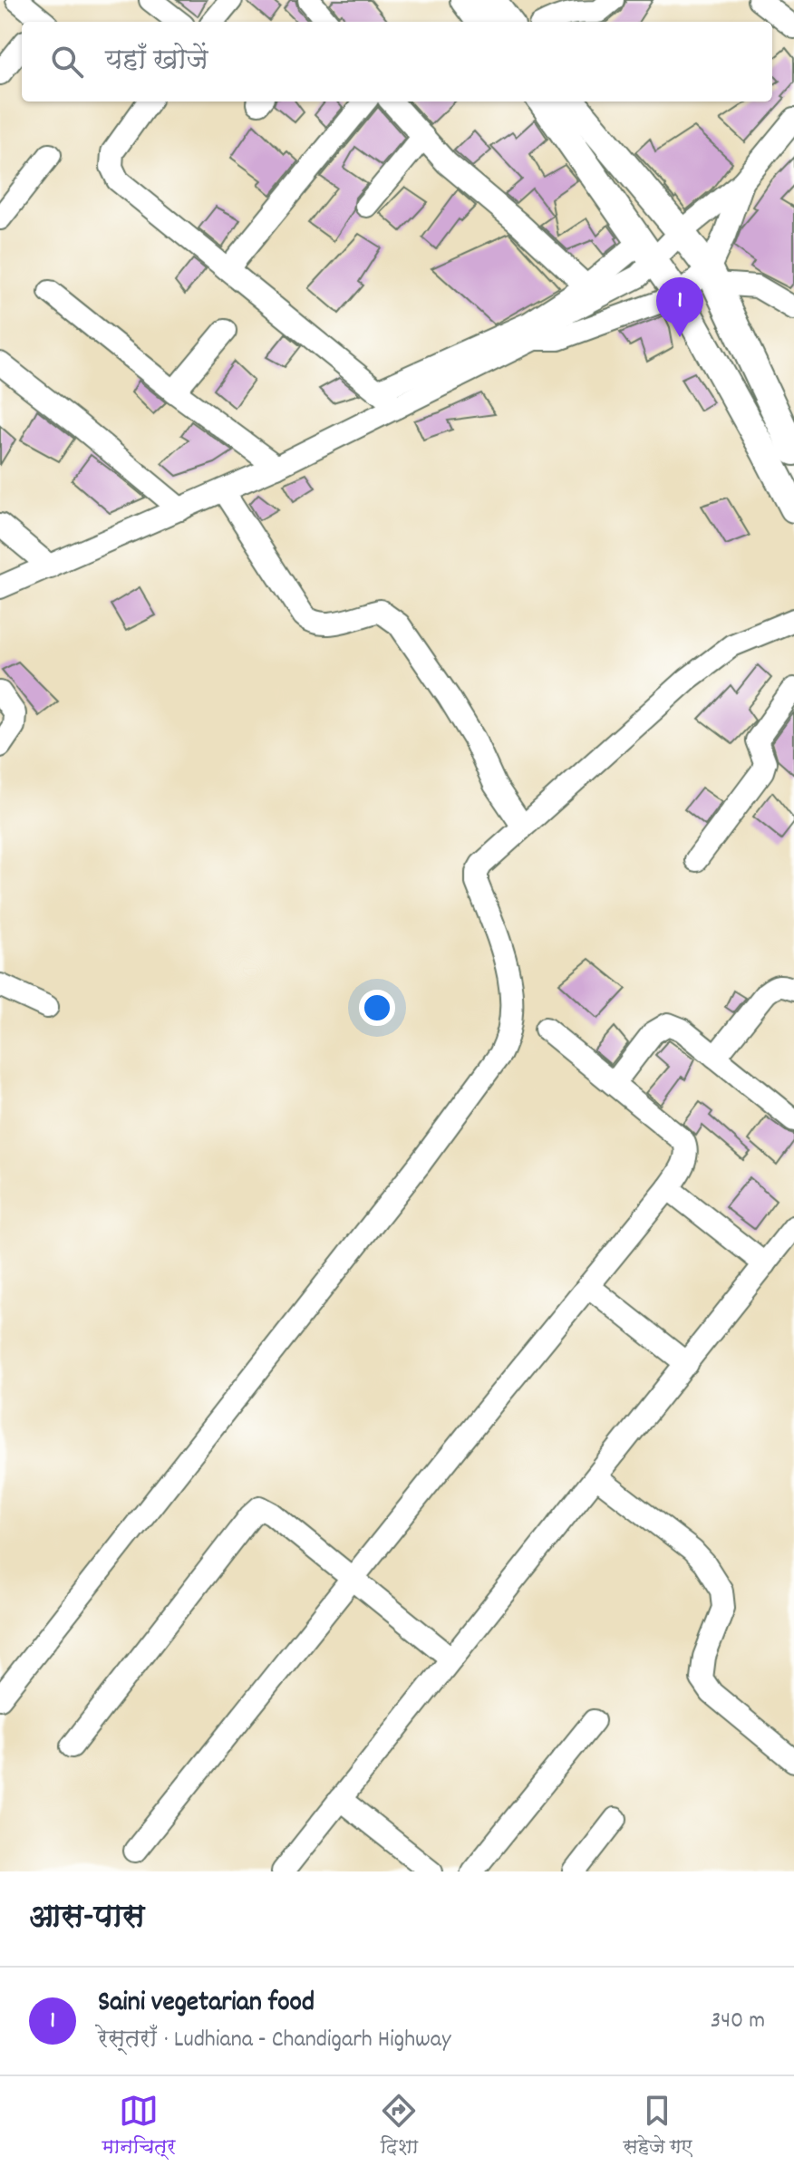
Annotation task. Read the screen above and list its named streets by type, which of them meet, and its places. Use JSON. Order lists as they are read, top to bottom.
{
  "page": {
    "search": "यहाँ खोजें",
    "pins": "1",
    "heading": "आस-पास",
    "list": [
      {
        "mark": "1",
        "name": "Saini vegetarian food",
        "note": "रेस्तराँ · Ludhiana - Chandigarh Highway",
        "value": "340 m"
      }
    ],
    "nav": ["मानचित्र", "दिशा", "सहेजे गए"]
  }
}
